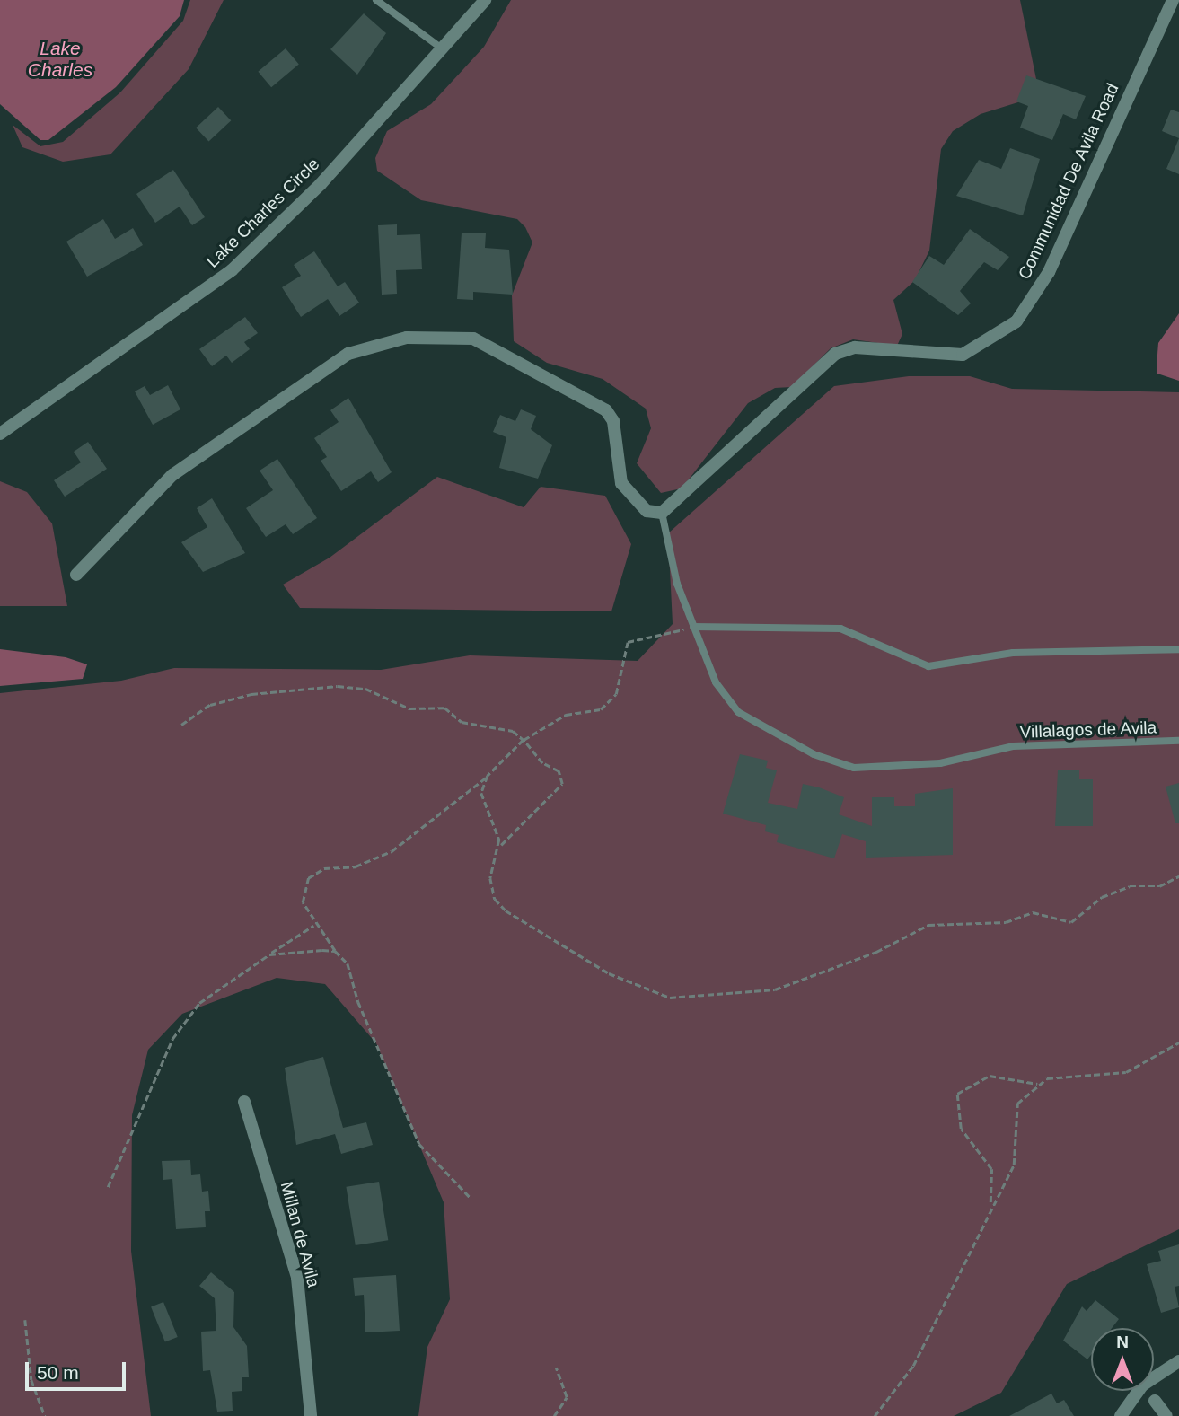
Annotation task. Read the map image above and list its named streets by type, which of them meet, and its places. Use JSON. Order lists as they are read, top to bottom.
{
  "streets": {
    "street": ["Communidad De Avila Road", "Lake Charles Circle", "Millan de Avila"],
    "lane": ["Villalagos de Avila"]
  },
  "crossings": [
    ["Communidad De Avila Road", "Villalagos de Avila"]
  ],
  "water": ["Lake Charles"],
  "scale_bar": "50 m",
  "north": "top"
}
